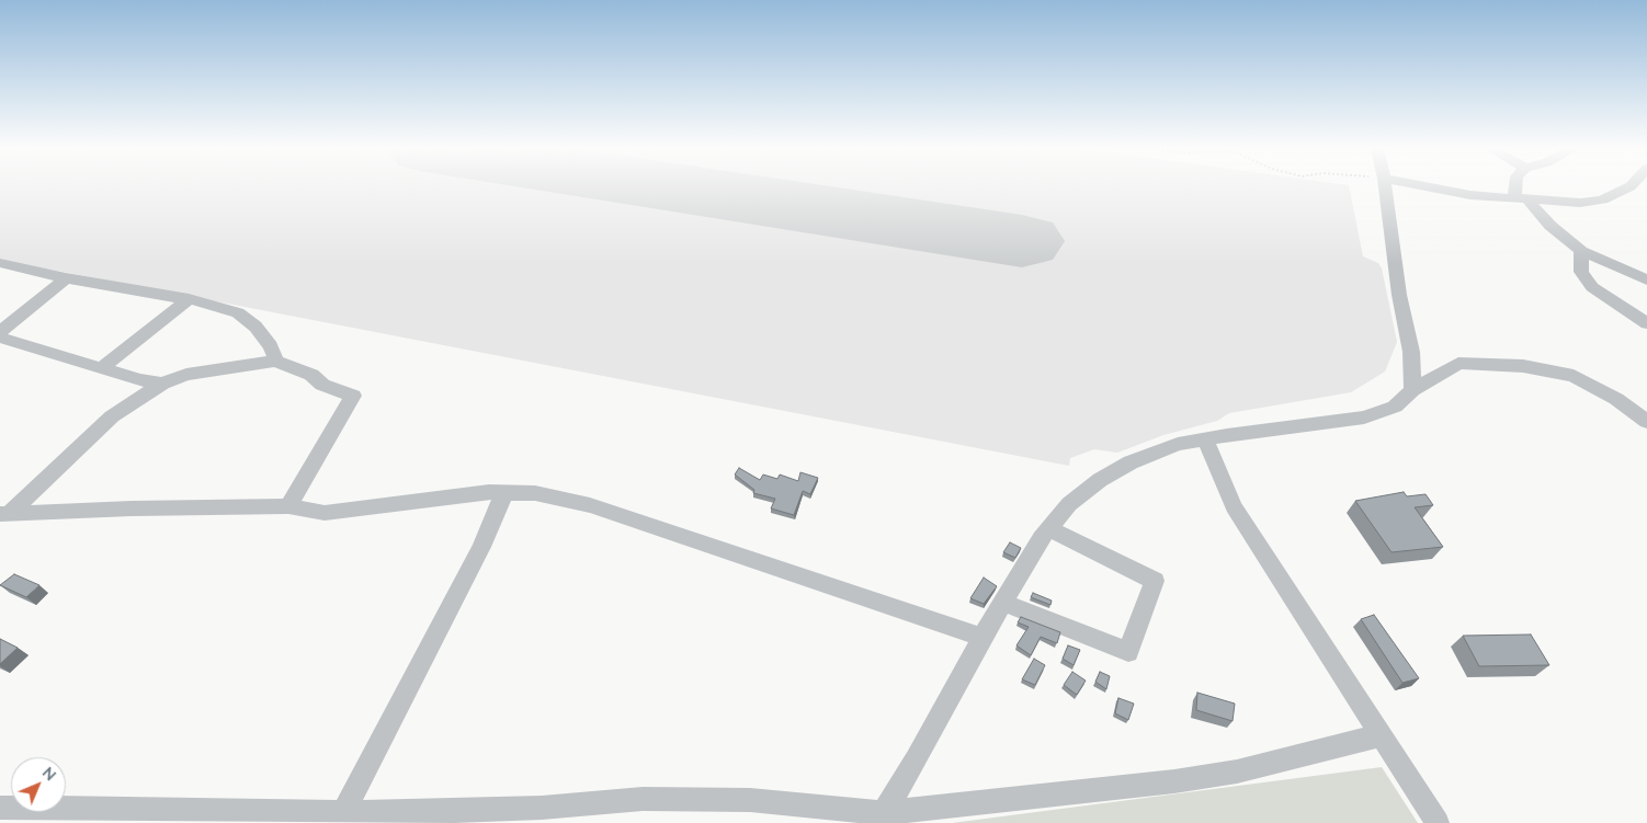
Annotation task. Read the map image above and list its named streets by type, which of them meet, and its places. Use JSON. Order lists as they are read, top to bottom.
{
  "north": "top right"
}
